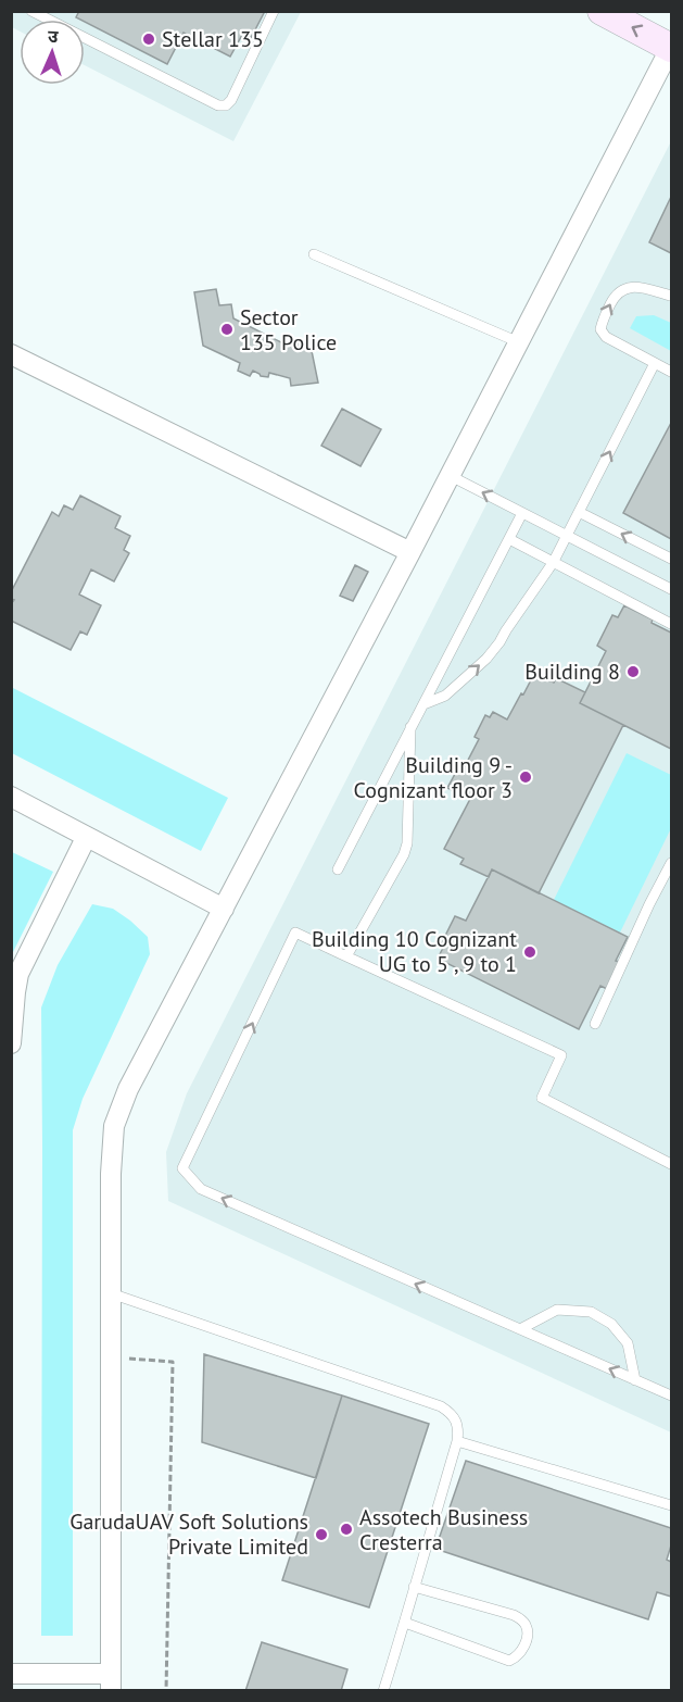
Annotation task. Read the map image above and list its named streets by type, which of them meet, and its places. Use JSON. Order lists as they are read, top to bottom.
{
  "places": [
    "Stellar 135",
    "Sector 135 Police",
    "Building 8",
    "Building 9 - Cognizant floor 3",
    "Building 10 Cognizant UG to 5 , 9 to 1",
    "Assotech Business Cresterra",
    "GarudaUAV Soft Solutions Private Limited"
  ],
  "north": "top"
}
